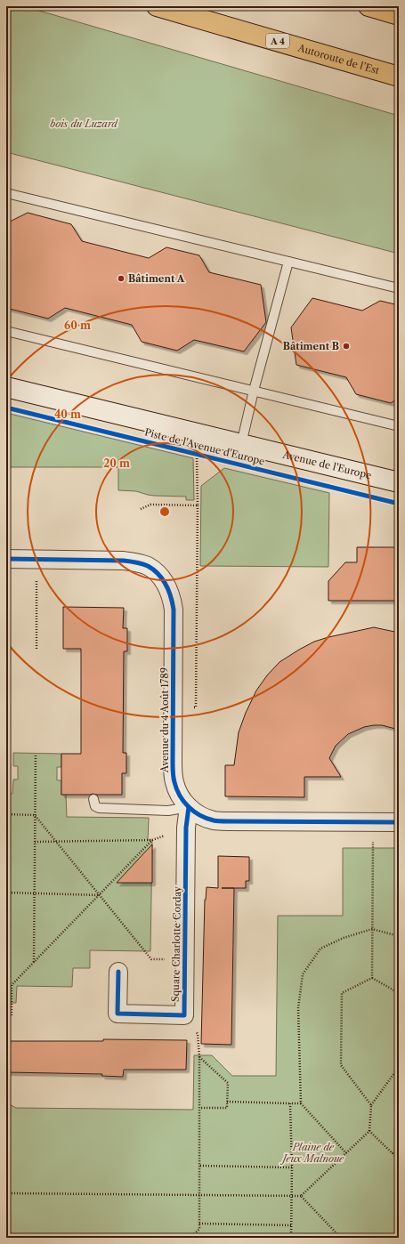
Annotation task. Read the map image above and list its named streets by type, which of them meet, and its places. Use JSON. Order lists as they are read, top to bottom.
{
  "streets": {
    "highway": ["A 4", "Autoroute de l’Est"],
    "main road": ["Avenue de l'Europe"],
    "street": ["Avenue du 4 Août 1789", "Square Charlotte Corday"],
    "cycle path": ["Piste de l'Avenue d'Europe"]
  },
  "crossings": [
    ["Avenue du 4 Août 1789", "Square Charlotte Corday"]
  ],
  "parks": ["bois du Luzard", "Plaine de Jeux Malnoue"],
  "places": ["Bâtiment A", "Bâtiment B"],
  "rings": ["60 m", "40 m", "20 m"]
}
